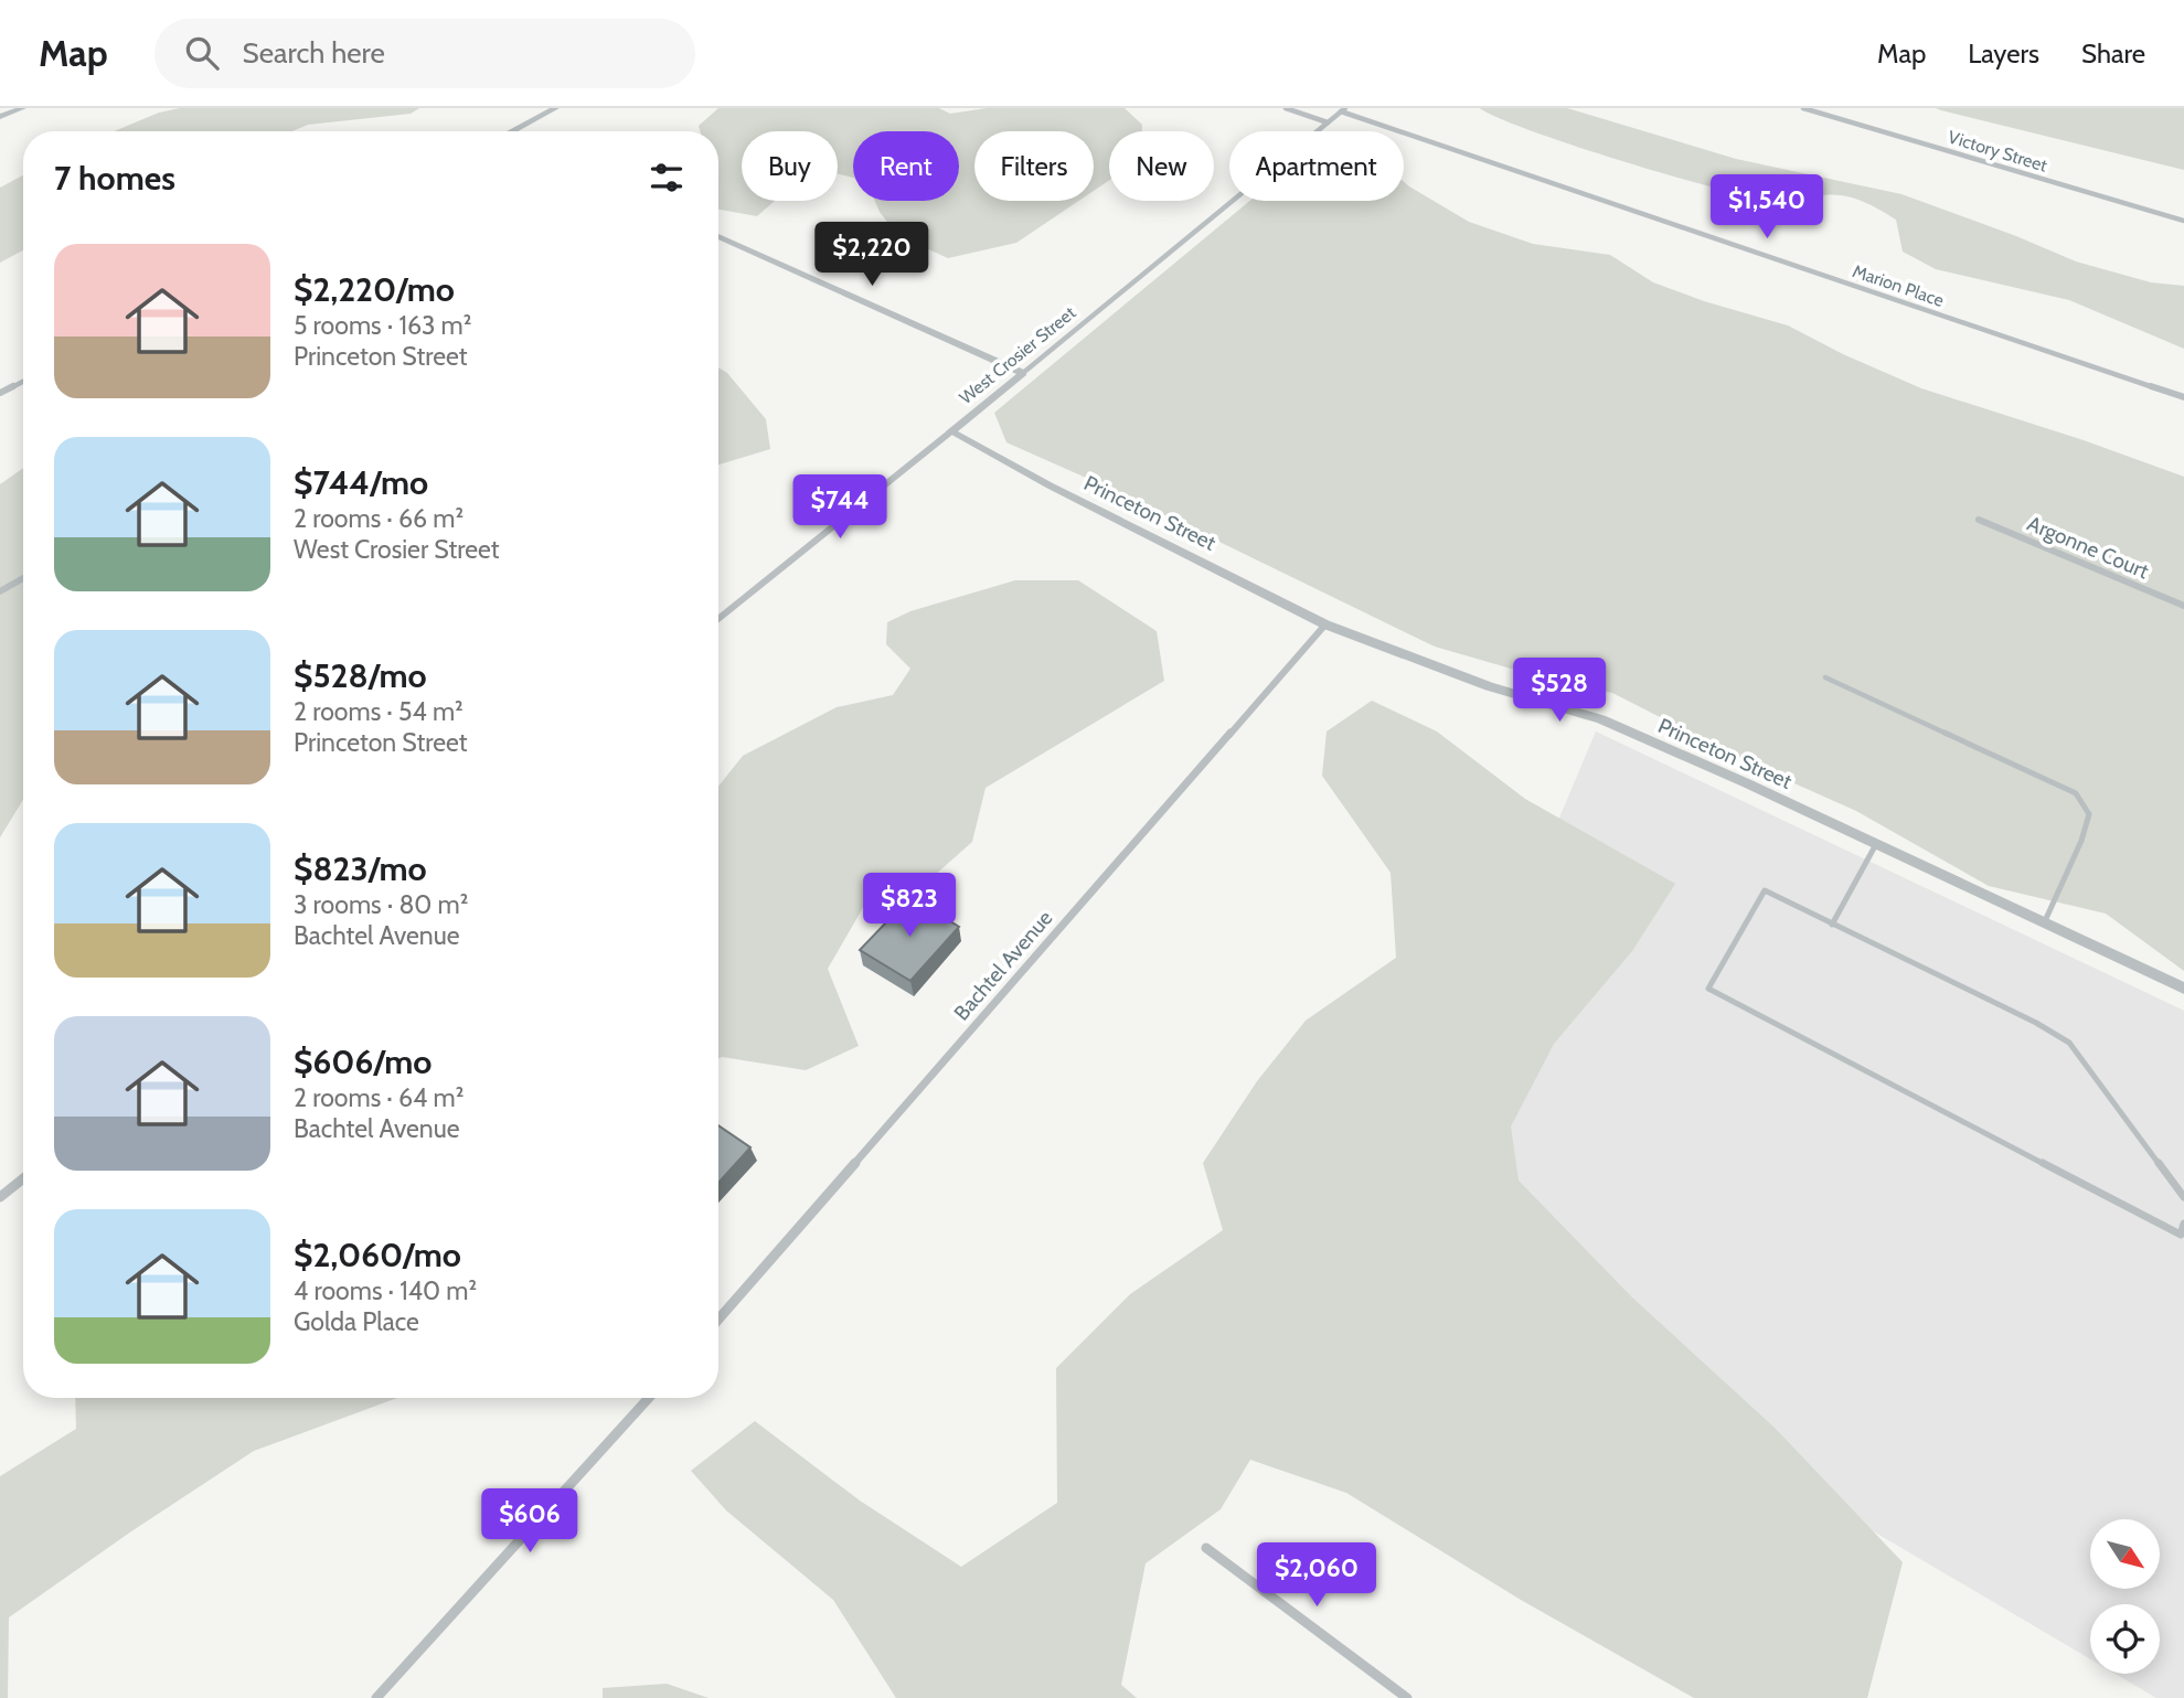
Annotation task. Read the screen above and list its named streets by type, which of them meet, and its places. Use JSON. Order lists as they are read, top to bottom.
{
  "streets": {
    "street": [
      "Victory Street",
      "Marion Place",
      "West Crosier Street",
      "Princeton Street",
      "Argonne Court",
      "Bachtel Avenue"
    ]
  },
  "crossings": [
    ["Marion Place", "West Crosier Street"],
    ["West Crosier Street", "Princeton Street"],
    ["Princeton Street", "Bachtel Avenue"]
  ],
  "north": "bottom right",
  "page": {
    "header": "Map",
    "search": "Search here",
    "nav": ["Map", "Layers", "Share"],
    "chip": [
      "Buy",
      "Rent",
      "Filters",
      "New",
      "Apartment"
    ],
    "heading": "7 homes",
    "price": [
      "$1,540",
      "$2,220",
      "$744",
      "$528",
      "$823",
      "$606",
      "$2,060"
    ],
    "list": [
      {
        "name": "$2,220/mo",
        "note": "5 rooms · 163 m² · Princeton Street"
      },
      {
        "name": "$744/mo",
        "note": "2 rooms · 66 m² · West Crosier Street"
      },
      {
        "name": "$528/mo",
        "note": "2 rooms · 54 m² · Princeton Street"
      },
      {
        "name": "$823/mo",
        "note": "3 rooms · 80 m² · Bachtel Avenue"
      },
      {
        "name": "$606/mo",
        "note": "2 rooms · 64 m² · Bachtel Avenue"
      },
      {
        "name": "$2,060/mo",
        "note": "4 rooms · 140 m² · Golda Place"
      }
    ]
  }
}
